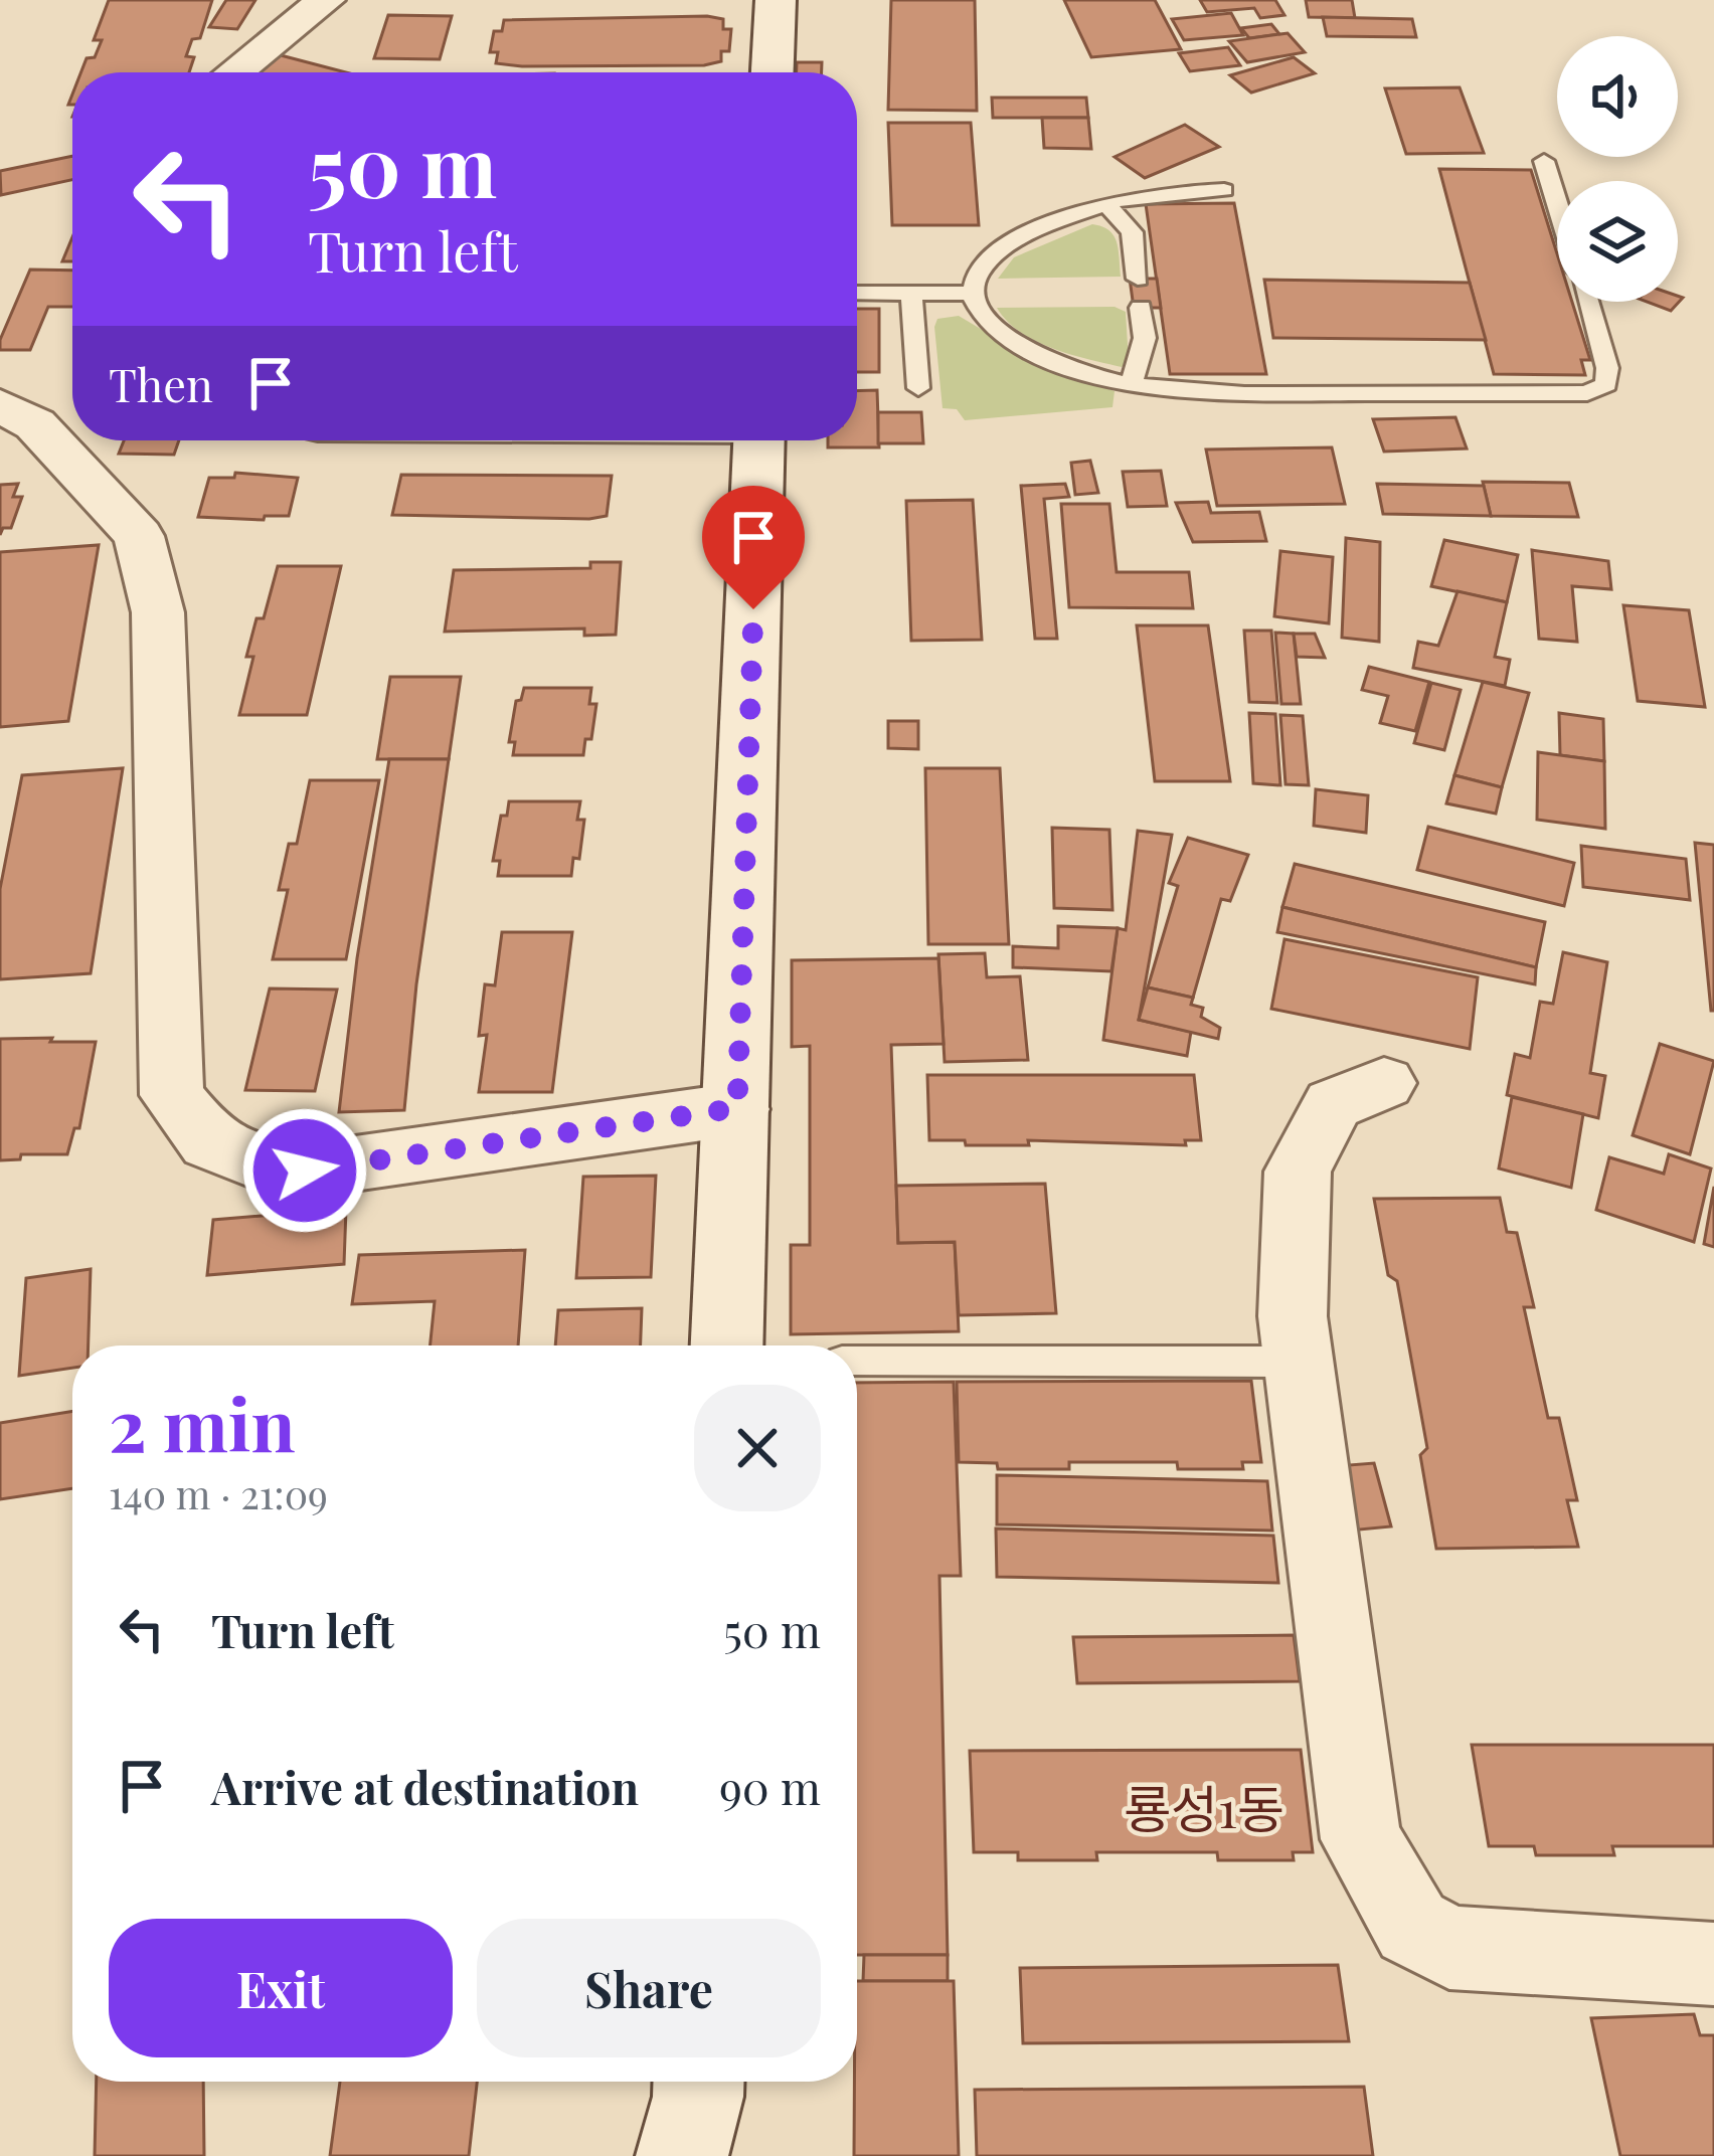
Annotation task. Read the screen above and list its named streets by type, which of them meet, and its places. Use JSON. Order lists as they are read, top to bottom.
{
  "districts": ["룡성1동"],
  "page": {
    "turn": ["50 m", "Turn left"],
    "then": "Then",
    "heading": ["2 min", "140 m · 21:09"],
    "list": [
      {
        "name": "Turn left",
        "value": "50 m"
      },
      {
        "name": "Arrive at destination",
        "value": "90 m"
      }
    ],
    "buttons": ["Exit", "Share"]
  }
}
